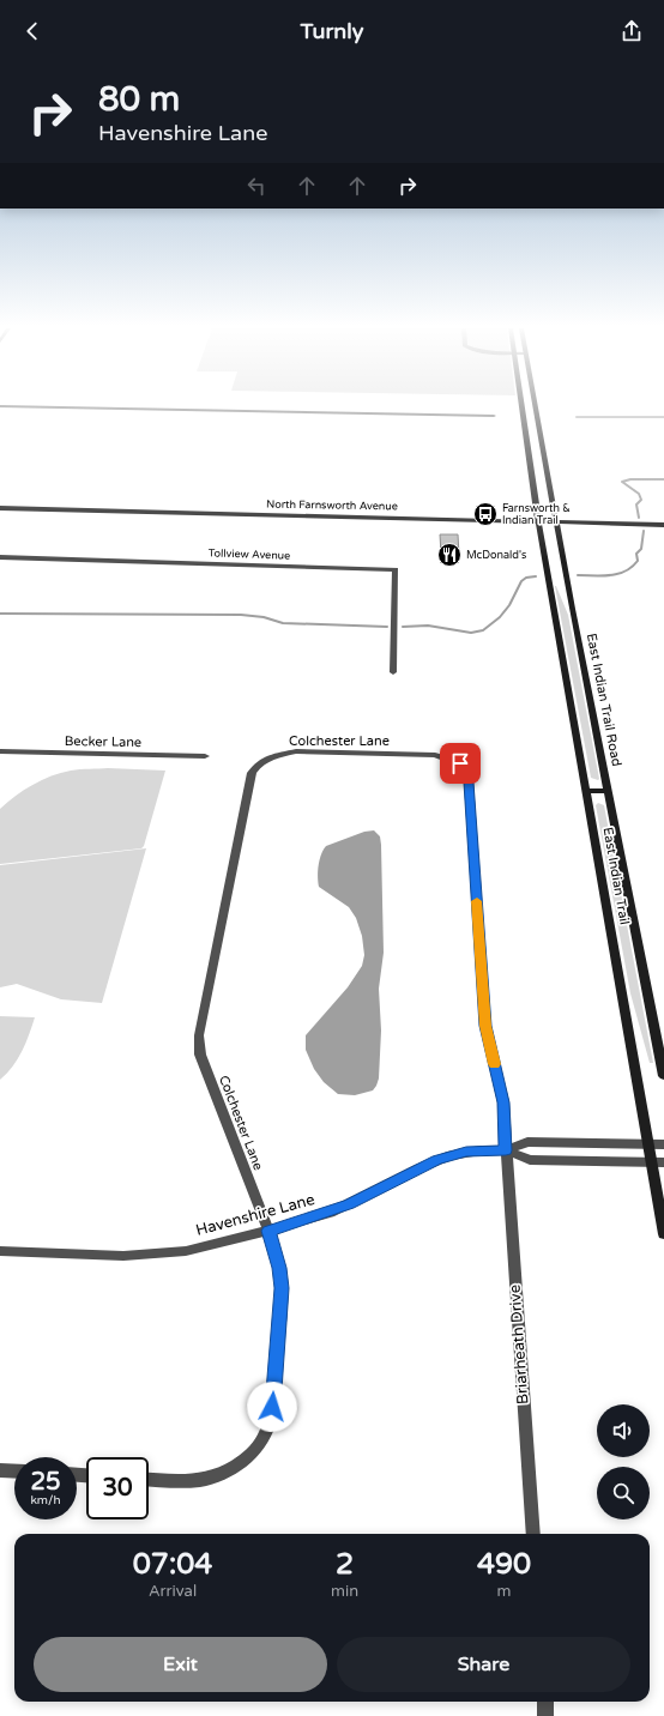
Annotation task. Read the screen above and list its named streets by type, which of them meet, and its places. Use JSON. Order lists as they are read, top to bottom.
{
  "streets": {
    "main road": ["North Farnsworth Avenue", "East Indian Trail Road", "East Indian Trail"],
    "street": [
      "Tollview Avenue",
      "Colchester Lane",
      "Becker Lane",
      "Havenshire Lane",
      "Briarheath Drive"
    ]
  },
  "crossings": [
    ["North Farnsworth Avenue", "East Indian Trail Road"],
    ["North Farnsworth Avenue", "East Indian Trail"],
    ["Colchester Lane", "Havenshire Lane"],
    ["Colchester Lane", "Briarheath Drive"],
    ["East Indian Trail", "Havenshire Lane"],
    ["Havenshire Lane", "Briarheath Drive"]
  ],
  "places": {
    "bus stop": ["Farnsworth & Indian Trail"],
    "restaurant": ["McDonald's"]
  },
  "page": {
    "header": "Turnly",
    "turn": ["80 m", "Havenshire Lane"],
    "speed": "25 km/h",
    "limit": "30",
    "eta": [
      "07:04",
      "Arrival",
      "2",
      "min",
      "490",
      "m"
    ],
    "buttons": ["Exit", "Share"]
  }
}
